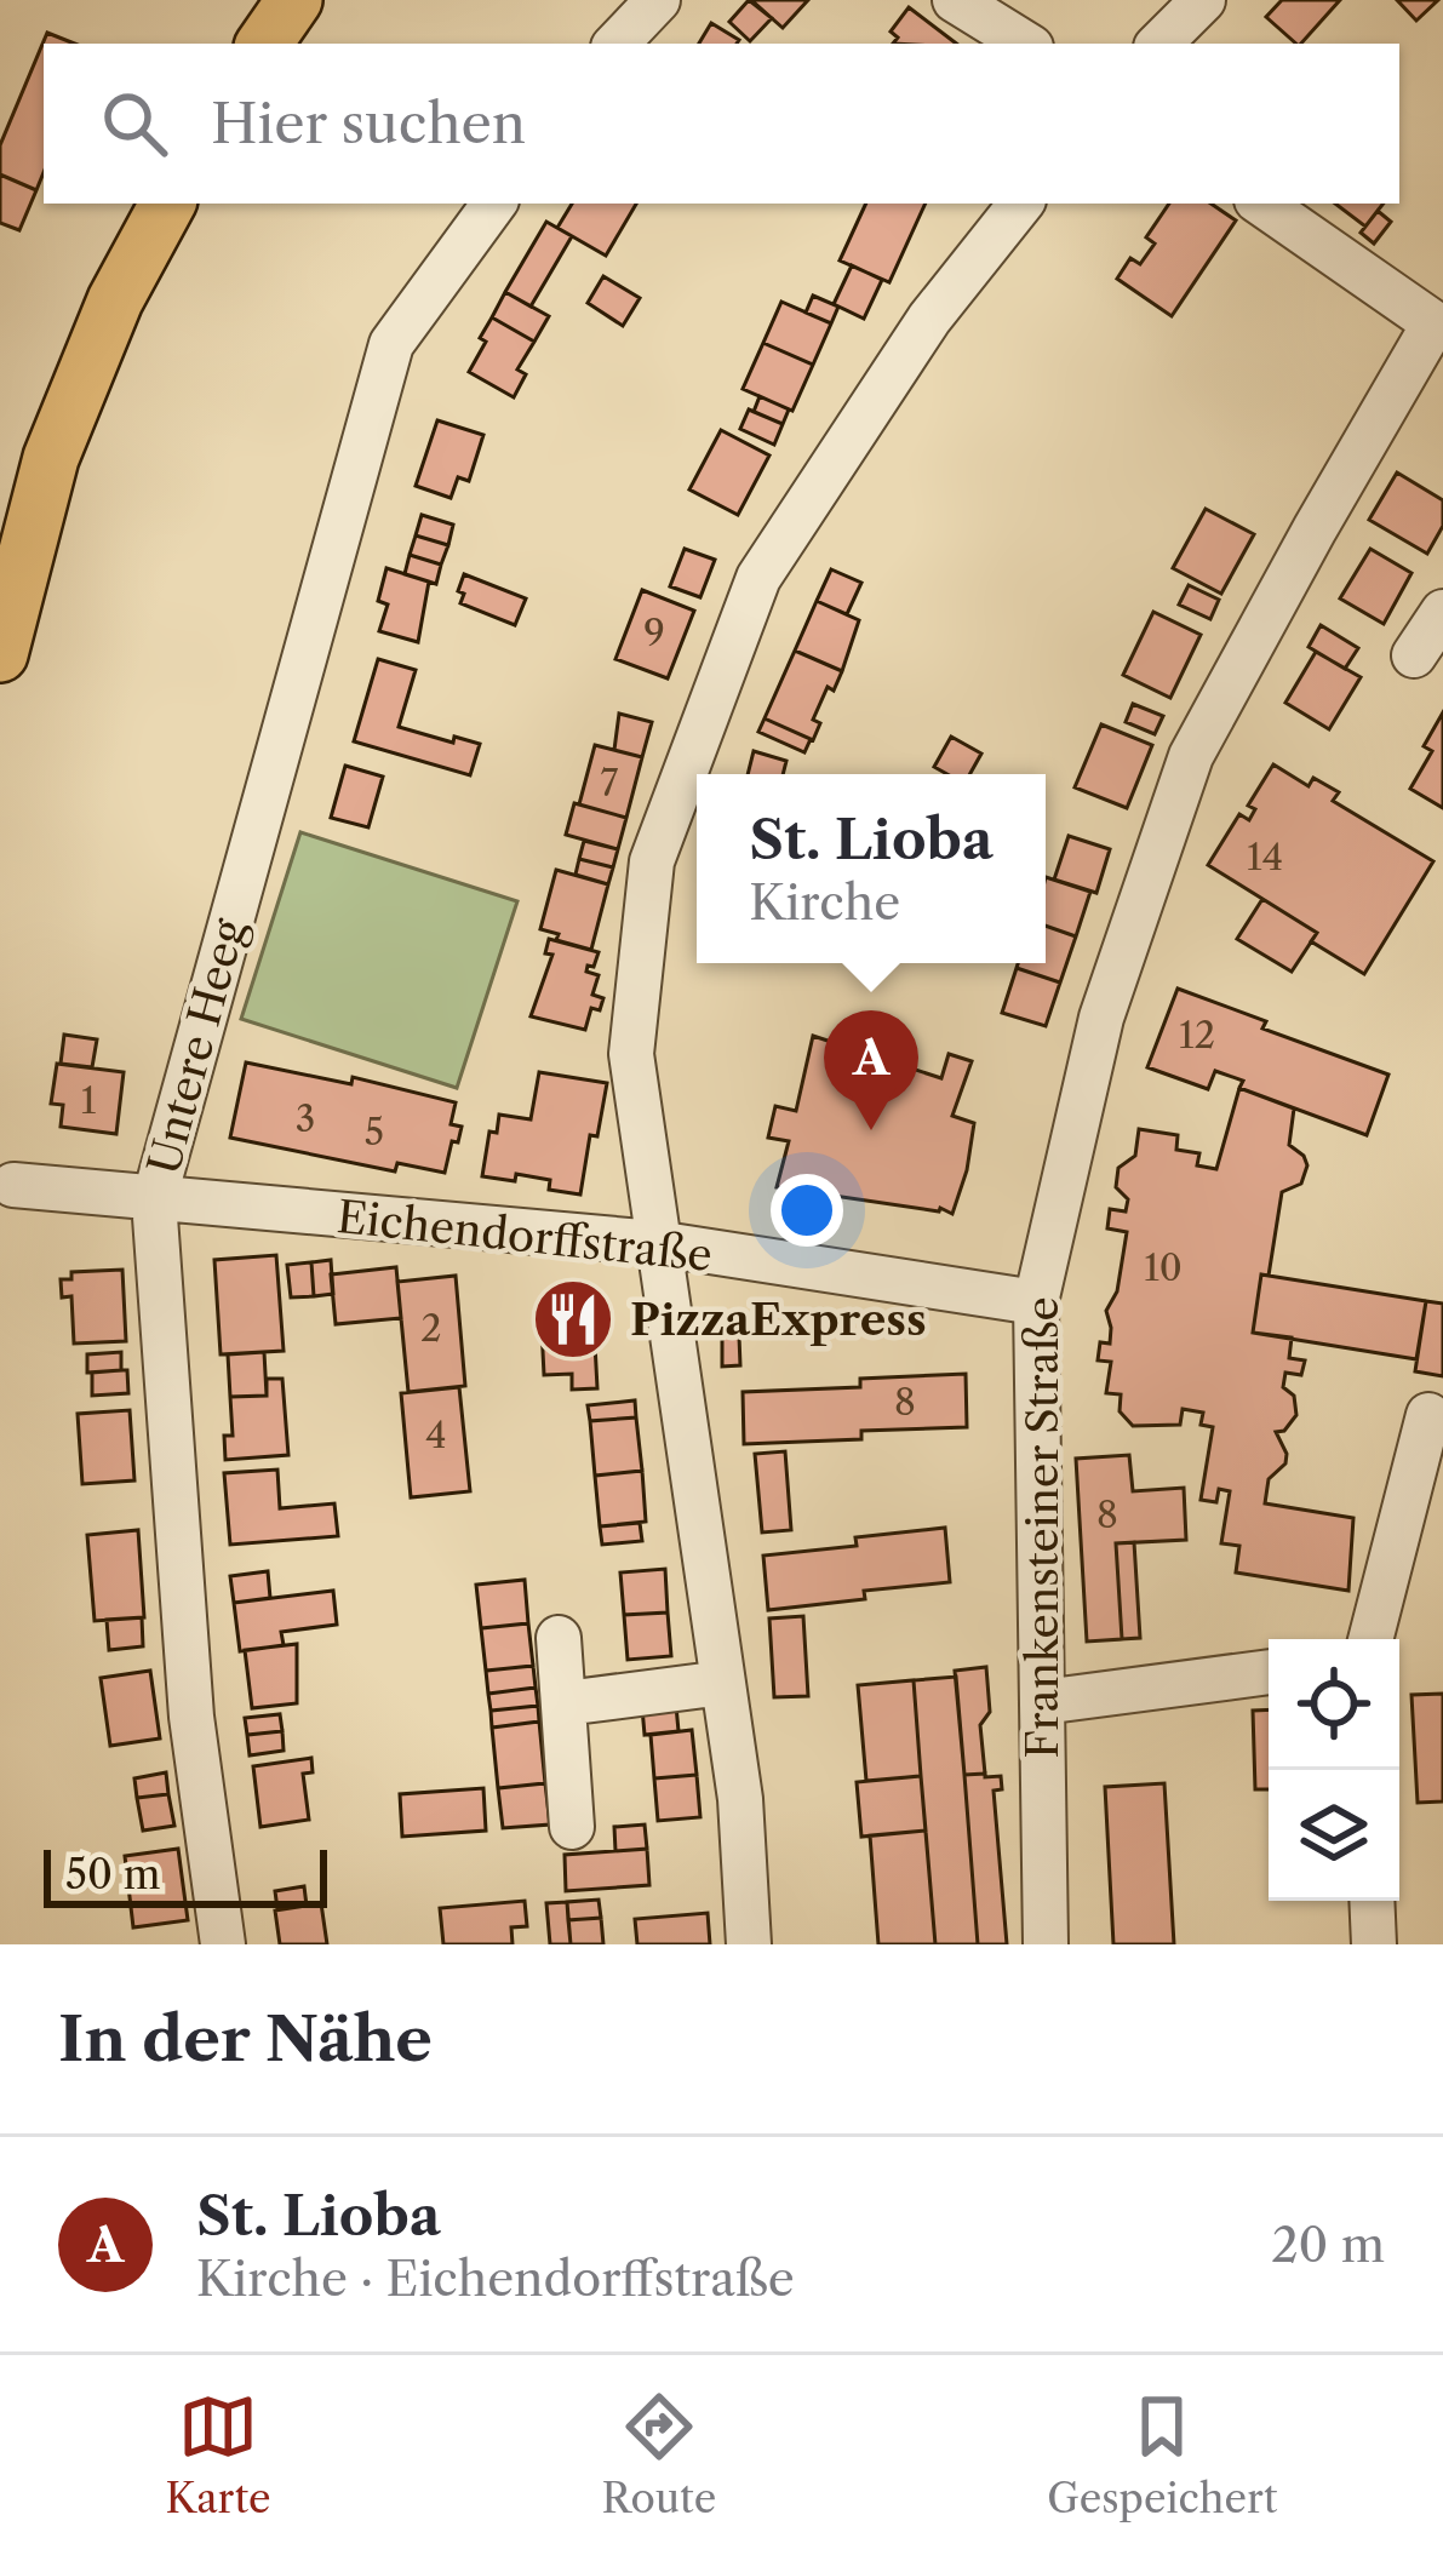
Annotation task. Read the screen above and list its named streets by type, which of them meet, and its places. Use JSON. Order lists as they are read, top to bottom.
{
  "streets": {
    "street": ["Untere Heeg", "Eichendorffstraße", "Frankensteiner Straße"]
  },
  "crossings": [
    ["Untere Heeg", "Eichendorffstraße"],
    ["Eichendorffstraße", "Frankensteiner Straße"]
  ],
  "places": {
    "restaurant": ["PizzaExpress"]
  },
  "house_numbers": [
    "9",
    "7",
    "14",
    "12",
    "1",
    "3",
    "5",
    "10",
    "2",
    "8",
    "4",
    "8"
  ],
  "scale_bar": "50 m",
  "page": {
    "search": "Hier suchen",
    "popup": ["St. Lioba", "Kirche"],
    "pins": "A",
    "scale": "50 m",
    "heading": "In der Nähe",
    "list": [
      {
        "mark": "A",
        "name": "St. Lioba",
        "note": "Kirche · Eichendorffstraße",
        "value": "20 m"
      }
    ],
    "nav": ["Karte", "Route", "Gespeichert"]
  }
}
